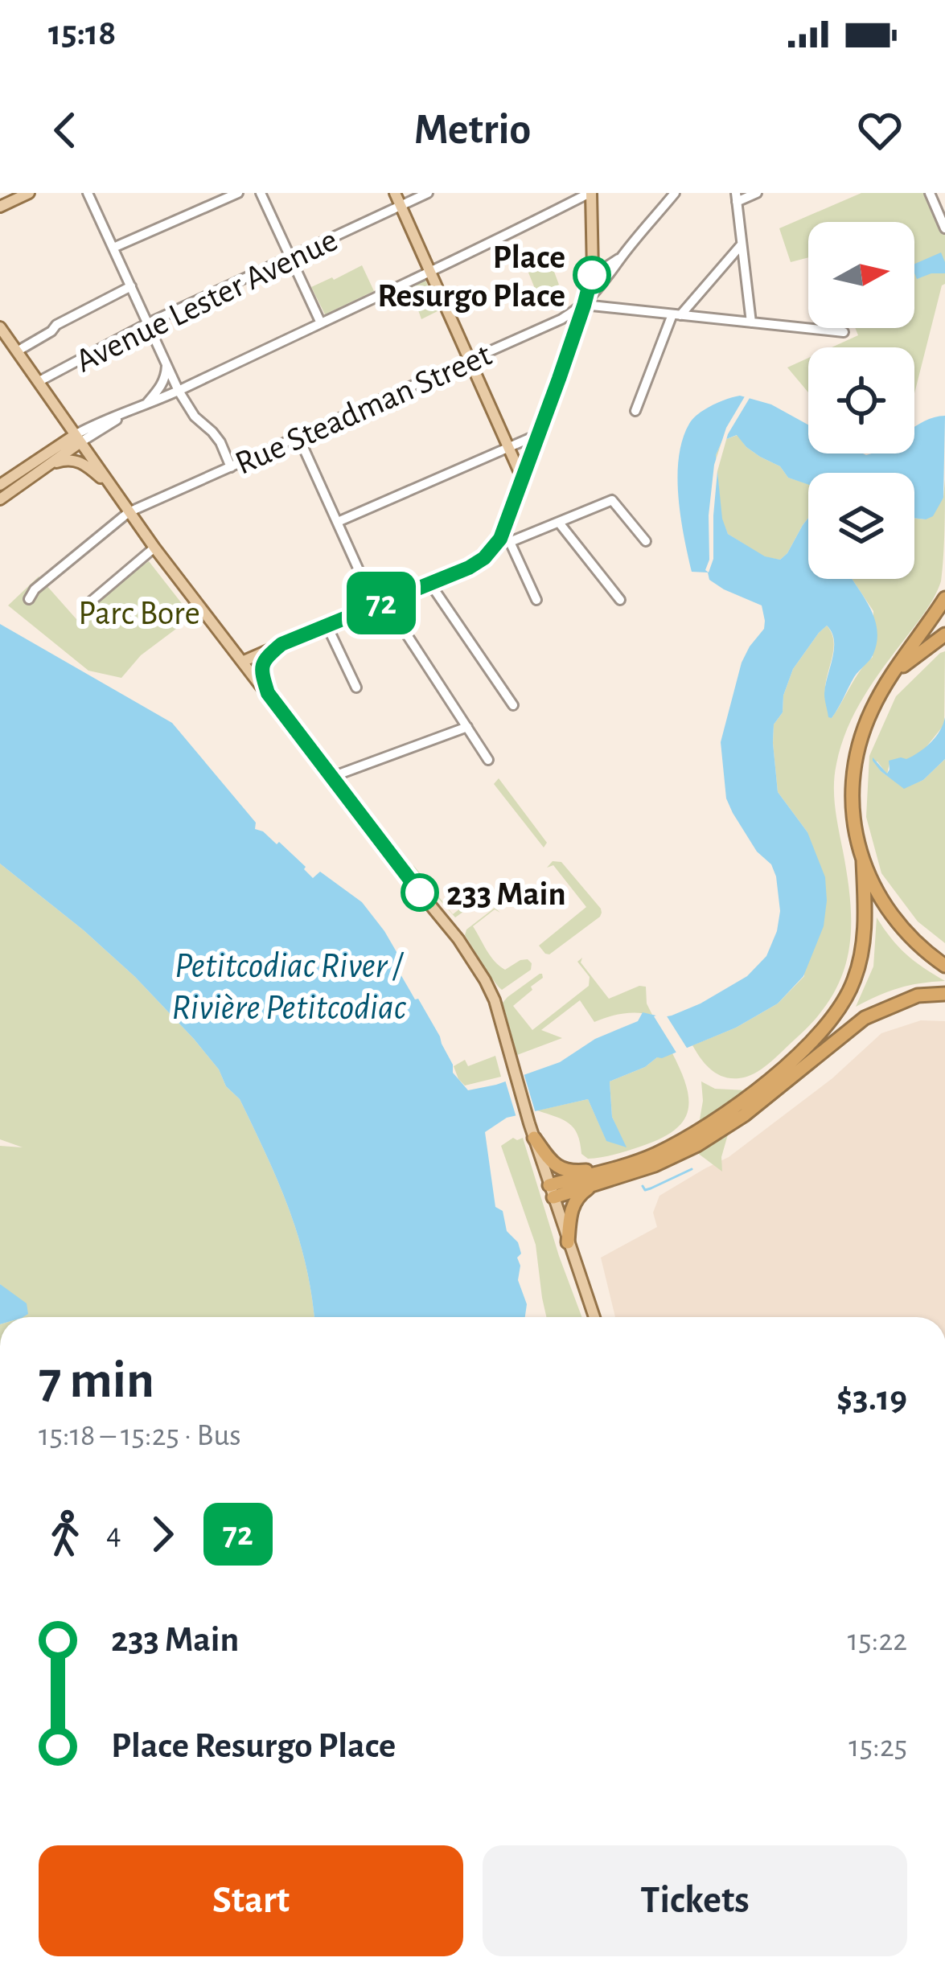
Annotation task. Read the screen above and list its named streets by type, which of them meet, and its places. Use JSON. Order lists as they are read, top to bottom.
{
  "streets": {
    "street": ["Avenue Lester Avenue", "Rue Steadman Street"]
  },
  "water": ["Petitcodiac River / Rivière Petitcodiac"],
  "parks": ["Parc Bore"],
  "places": ["Place Resurgo Place", "233 Main"],
  "lines": ["bus line 72"],
  "north": "right",
  "page": {
    "status": "15:18",
    "header": "Metrio",
    "on_map": "72",
    "heading": ["7 min", "15:18 – 15:25 · Bus", "$3.19"],
    "legs": ["4", "72"],
    "list": [
      {
        "name": "233 Main",
        "value": "15:22"
      },
      {
        "name": "Place Resurgo Place",
        "value": "15:25"
      }
    ],
    "buttons": ["Start", "Tickets"]
  }
}
